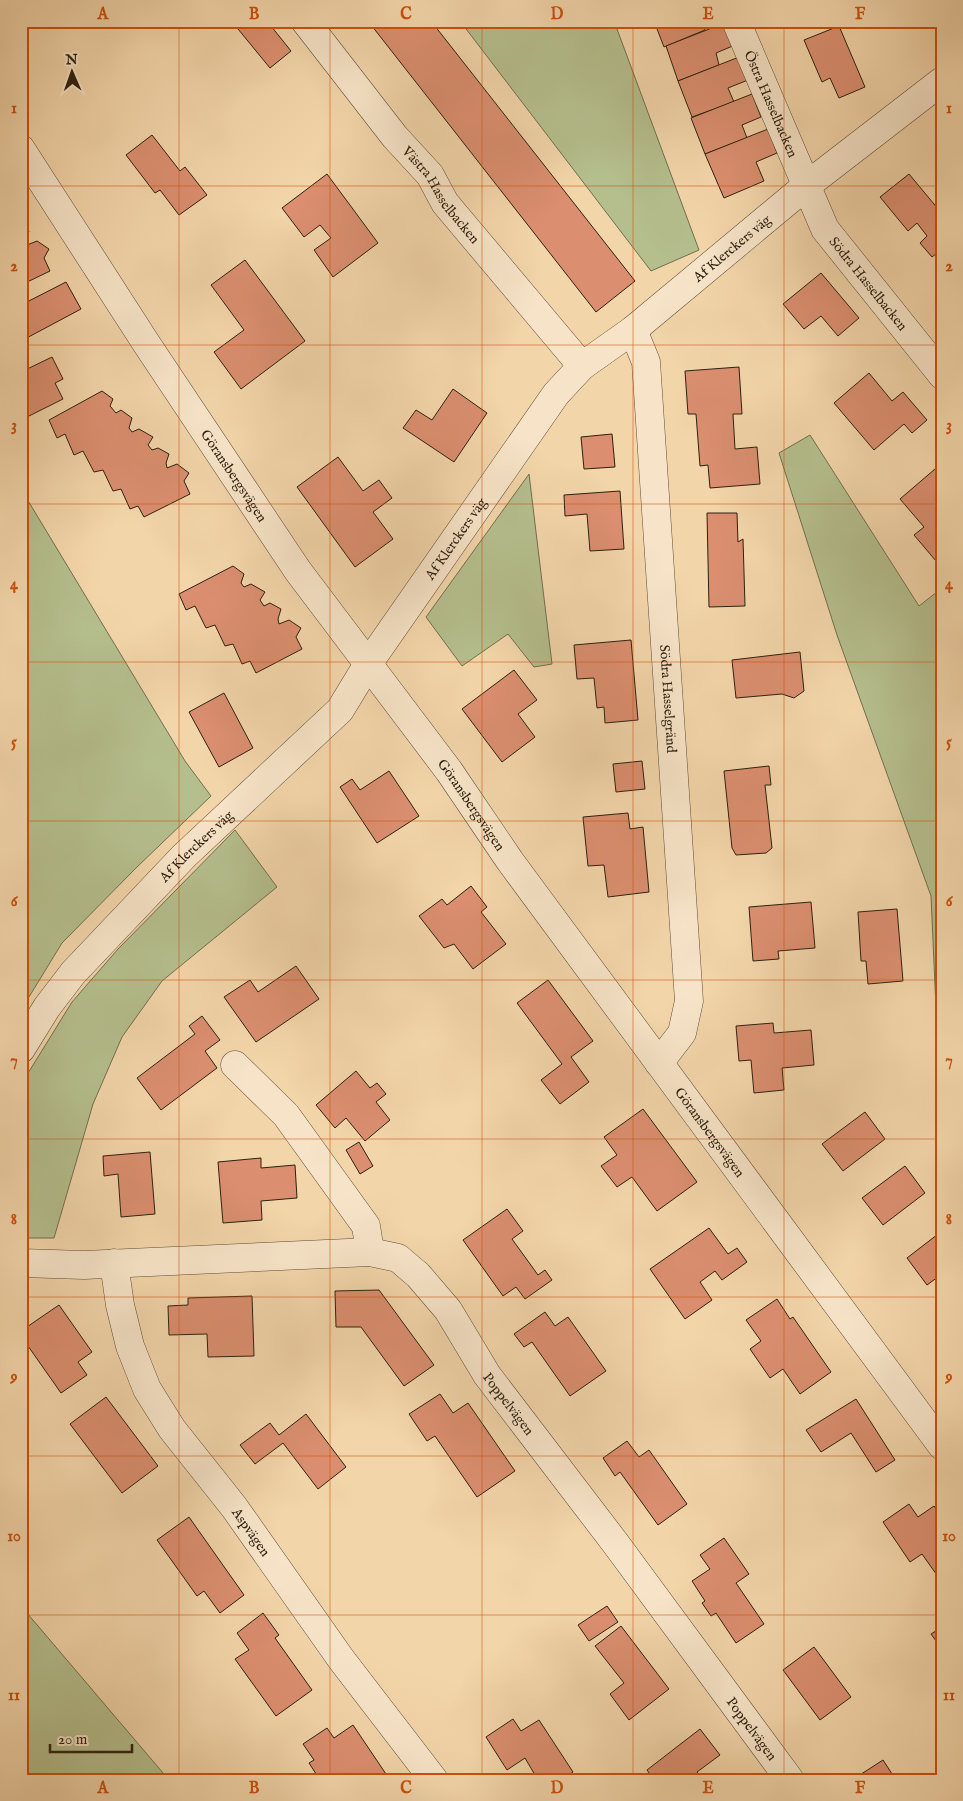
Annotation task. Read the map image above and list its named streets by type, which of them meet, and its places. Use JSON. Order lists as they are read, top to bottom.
{
  "streets": {
    "street": [
      "Östra Hasselbacken",
      "Västra Hasselbacken",
      "Af Klerckers väg",
      "Södra Hasselbacken",
      "Göransbergsvägen",
      "Södra Hasselgränd",
      "Poppelvägen",
      "Aspvägen"
    ]
  },
  "crossings": [
    ["Östra Hasselbacken", "Af Klerckers väg"],
    ["Östra Hasselbacken", "Södra Hasselbacken"],
    ["Västra Hasselbacken", "Af Klerckers väg"],
    ["Af Klerckers väg", "Södra Hasselbacken"],
    ["Af Klerckers väg", "Göransbergsvägen"],
    ["Af Klerckers väg", "Södra Hasselgränd"],
    ["Göransbergsvägen", "Södra Hasselgränd"],
    ["Poppelvägen", "Aspvägen"]
  ],
  "scale_bar": "20 m",
  "north": "top",
  "grid": {
    "columns": [
      "A",
      "B",
      "C",
      "D",
      "E",
      "F"
    ],
    "rows": [
      "1",
      "2",
      "3",
      "4",
      "5",
      "6",
      "7",
      "8",
      "9",
      "10",
      "11"
    ]
  }
}
